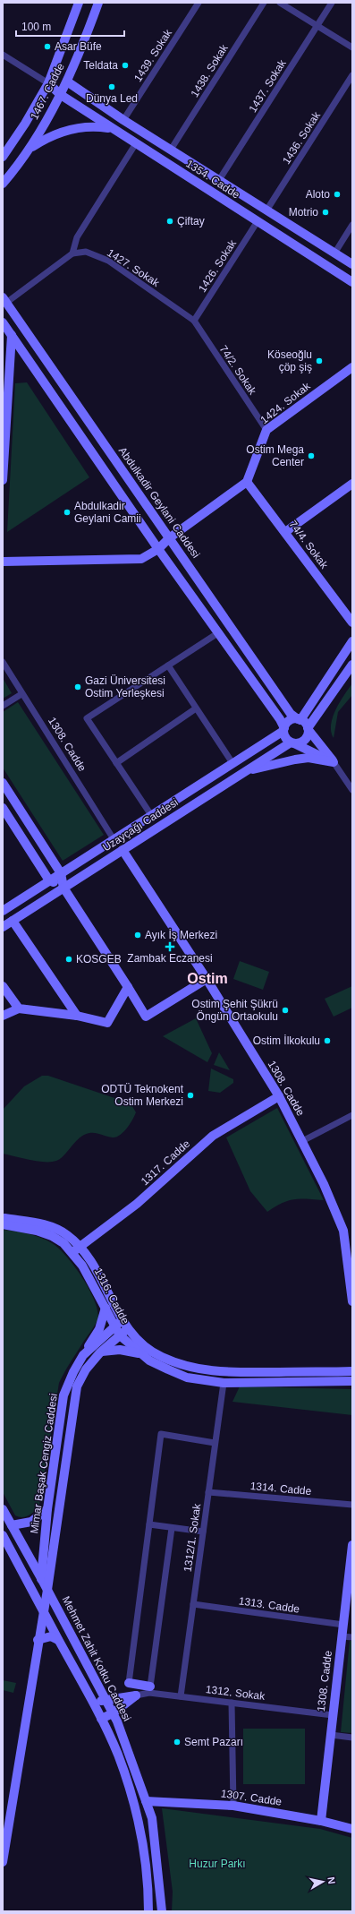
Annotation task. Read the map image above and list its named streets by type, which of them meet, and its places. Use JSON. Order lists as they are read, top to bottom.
{
  "streets": {
    "street": [
      "1439. Sokak",
      "1438. Sokak",
      "1437. Sokak",
      "1467. Cadde",
      "1436. Sokak",
      "1354. Cadde",
      "1426. Sokak",
      "1427. Sokak",
      "74/2. Sokak",
      "1424. Sokak",
      "Abdulkadir Geylani Caddesi",
      "74/4. Sokak",
      "1308. Cadde",
      "Uzayçağı Caddesi",
      "1317. Cadde",
      "1316. Cadde",
      "Mimar Başak Cengiz Caddesi",
      "1314. Cadde",
      "1312/1. Sokak",
      "1313. Cadde",
      "Mehmet Zahit Kotku Caddesi",
      "1312. Sokak",
      "1307. Cadde"
    ]
  },
  "crossings": [
    ["1439. Sokak", "1354. Cadde"],
    ["1438. Sokak", "1354. Cadde"],
    ["1437. Sokak", "1354. Cadde"],
    ["1467. Cadde", "1354. Cadde"],
    ["1436. Sokak", "1354. Cadde"],
    ["1354. Cadde", "1426. Sokak"],
    ["1426. Sokak", "1427. Sokak"],
    ["1426. Sokak", "74/2. Sokak"],
    ["1427. Sokak", "74/2. Sokak"],
    ["74/2. Sokak", "1424. Sokak"],
    ["1424. Sokak", "74/4. Sokak"],
    ["Abdulkadir Geylani Caddesi", "Uzayçağı Caddesi"],
    ["1308. Cadde", "Uzayçağı Caddesi"],
    ["1308. Cadde", "1317. Cadde"],
    ["1308. Cadde", "1313. Cadde"],
    ["1308. Cadde", "1312. Sokak"],
    ["1308. Cadde", "1307. Cadde"],
    ["1317. Cadde", "1316. Cadde"],
    ["1316. Cadde", "Mimar Başak Cengiz Caddesi"],
    ["1316. Cadde", "1312/1. Sokak"],
    ["Mimar Başak Cengiz Caddesi", "Mehmet Zahit Kotku Caddesi"],
    ["1314. Cadde", "1312/1. Sokak"],
    ["1312/1. Sokak", "1313. Cadde"],
    ["1312/1. Sokak", "1312. Sokak"],
    ["Mehmet Zahit Kotku Caddesi", "1307. Cadde"]
  ],
  "districts": ["Ostim"],
  "parks": ["Huzur Parkı"],
  "places": {
    "other": [
      "Asar Büfe",
      "Teldata",
      "Dünya Led",
      "Aloto",
      "Motrio",
      "Çiftay",
      "Köseoğlu çöp şiş",
      "Ostim Mega Center",
      "Abdulkadir Geylani Camii",
      "Gazi Üniversitesi Ostim Yerleşkesi",
      "Ayık İş Merkezi",
      "KOSGEB",
      "Ostim Şehit Şükrü Öngün Ortaokulu",
      "Ostim İlkokulu",
      "ODTÜ Teknokent Ostim Merkezi",
      "Semt Pazarı"
    ],
    "health": ["Zambak Eczanesi"]
  },
  "scale_bar": "100 m",
  "north": "right"
}
